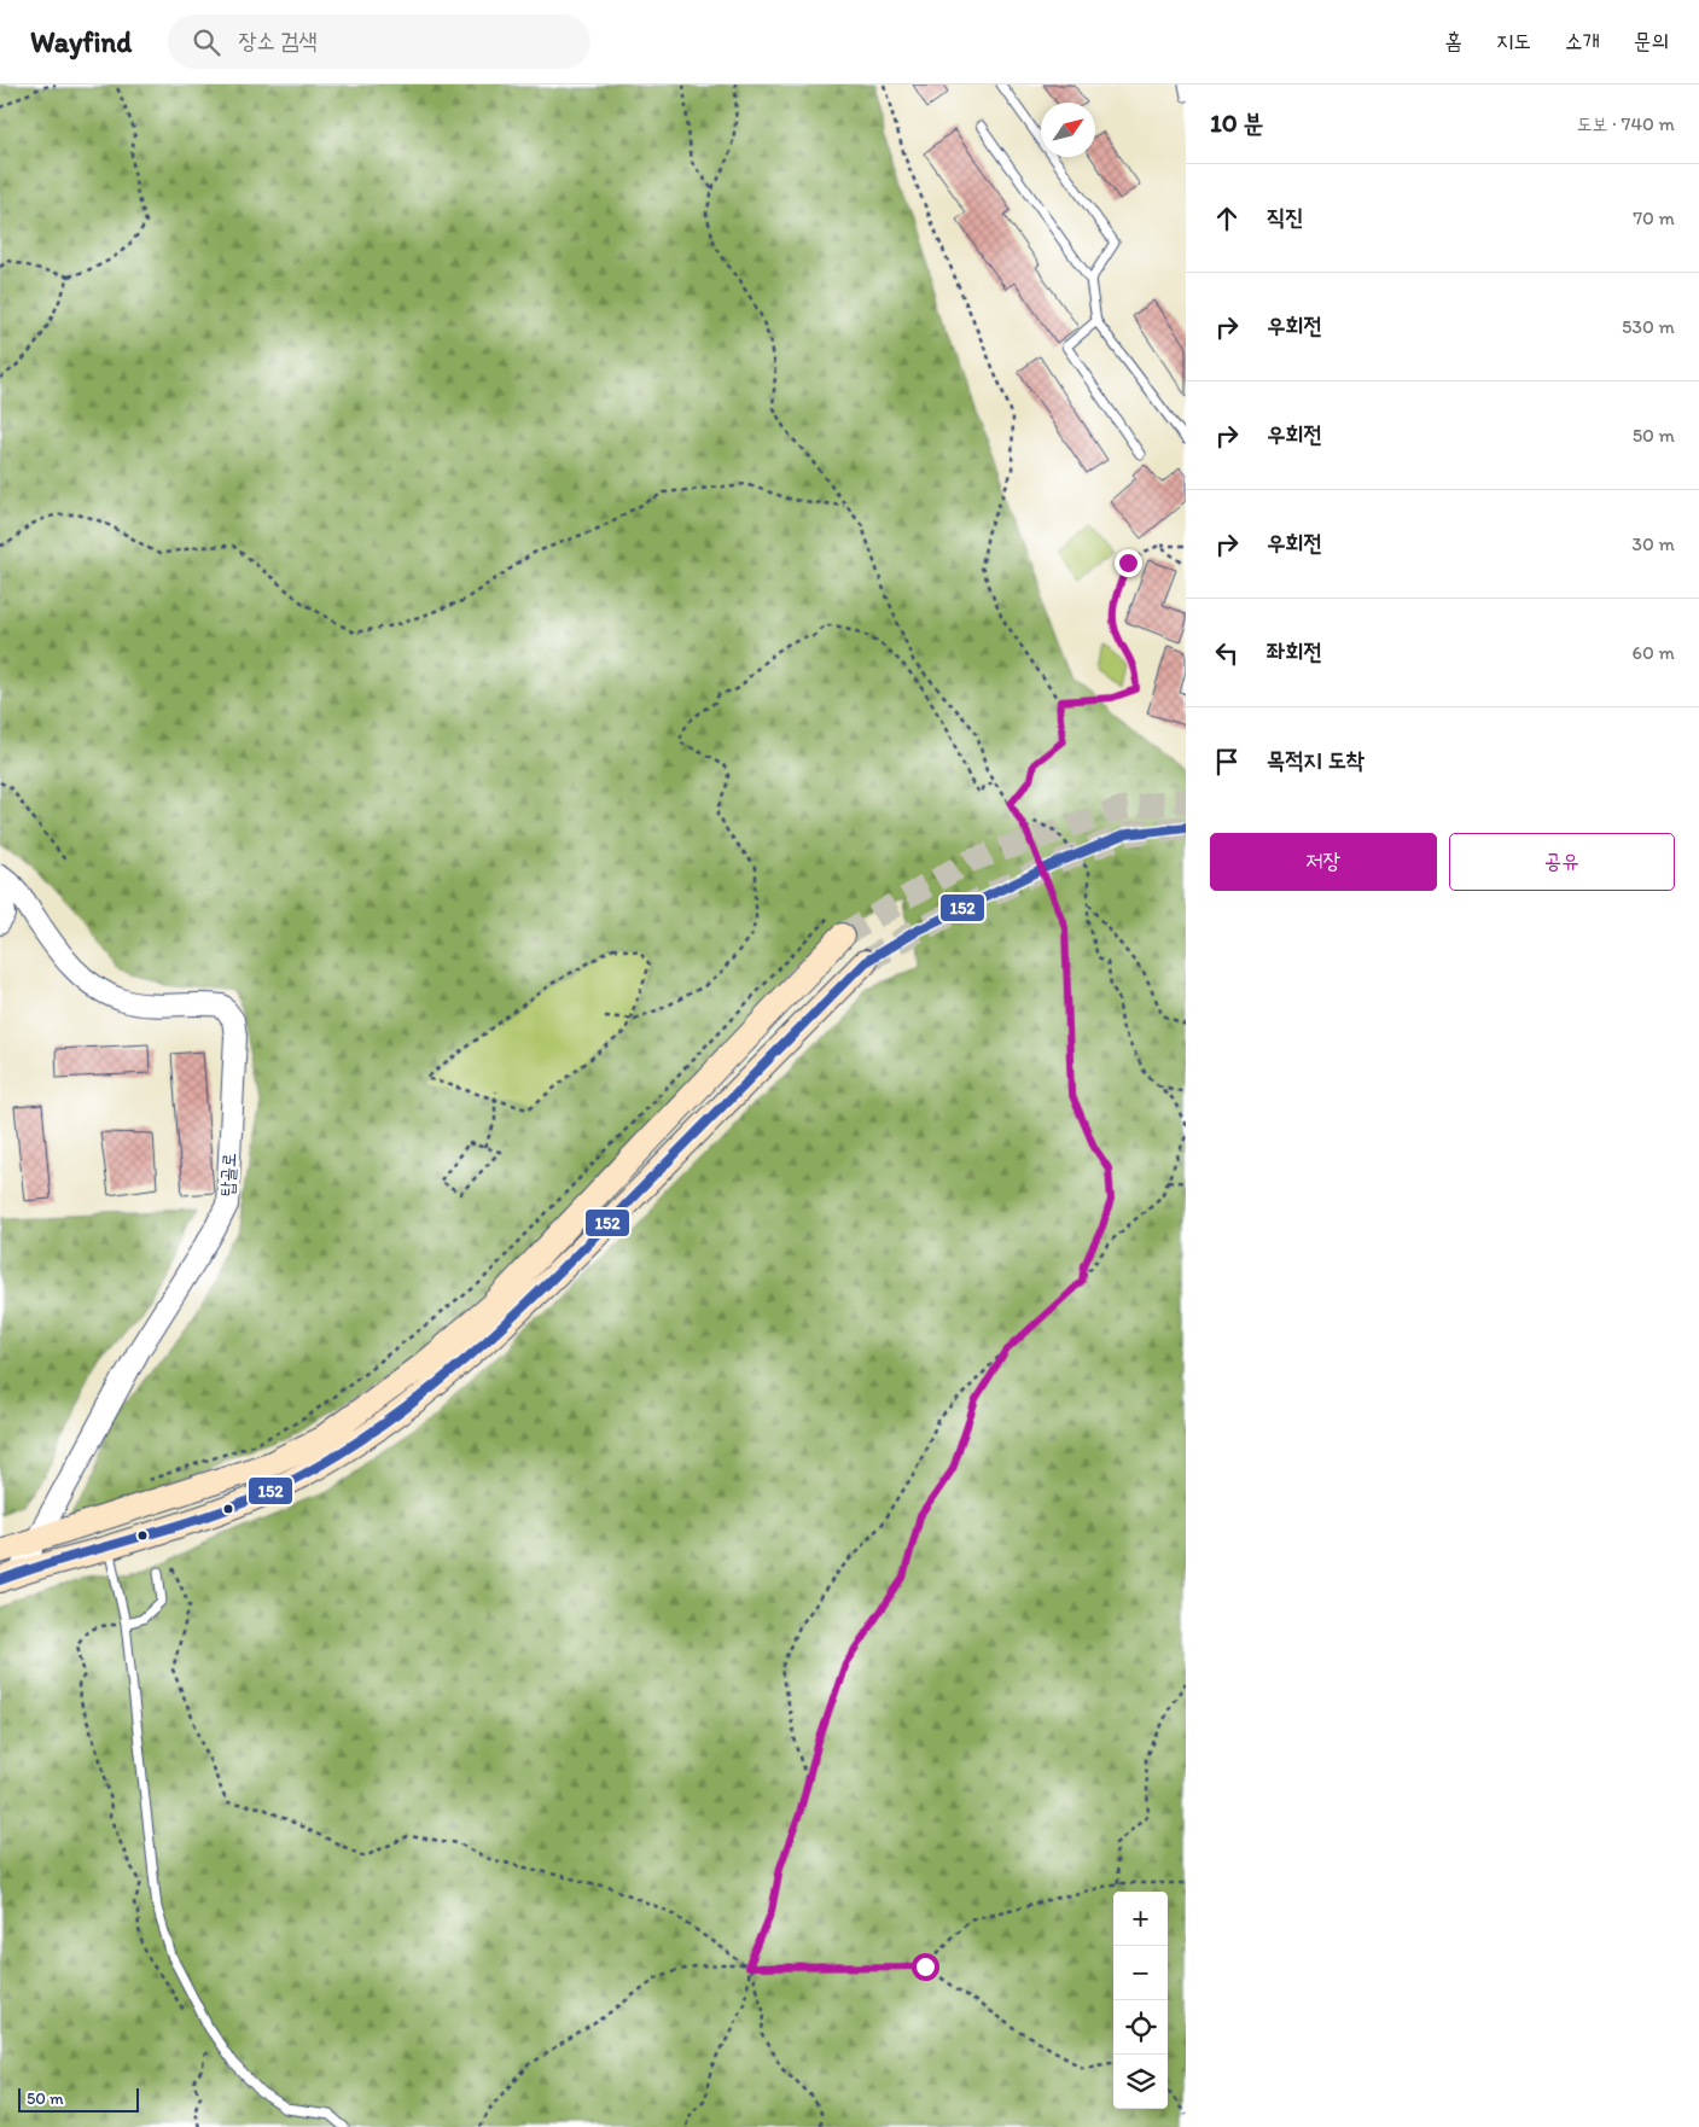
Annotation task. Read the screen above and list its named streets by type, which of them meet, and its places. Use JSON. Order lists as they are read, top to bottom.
{
  "streets": {
    "street": ["탑골로"]
  },
  "lines": ["transit line 152"],
  "scale_bar": "50 m",
  "north": "top right",
  "page": {
    "header": "Wayfind",
    "search": "장소 검색",
    "nav": [
      "홈",
      "지도",
      "소개",
      "문의"
    ],
    "heading": ["10 분", "도보 · 740 m"],
    "list": [
      ["직진", "70 m"],
      ["우회전", "530 m"],
      ["우회전", "50 m"],
      ["우회전", "30 m"],
      ["좌회전", "60 m"],
      "목적지 도착"
    ],
    "buttons": ["저장", "공유"],
    "map_buttons": ["+", "−"],
    "scale": "50 m"
  }
}
